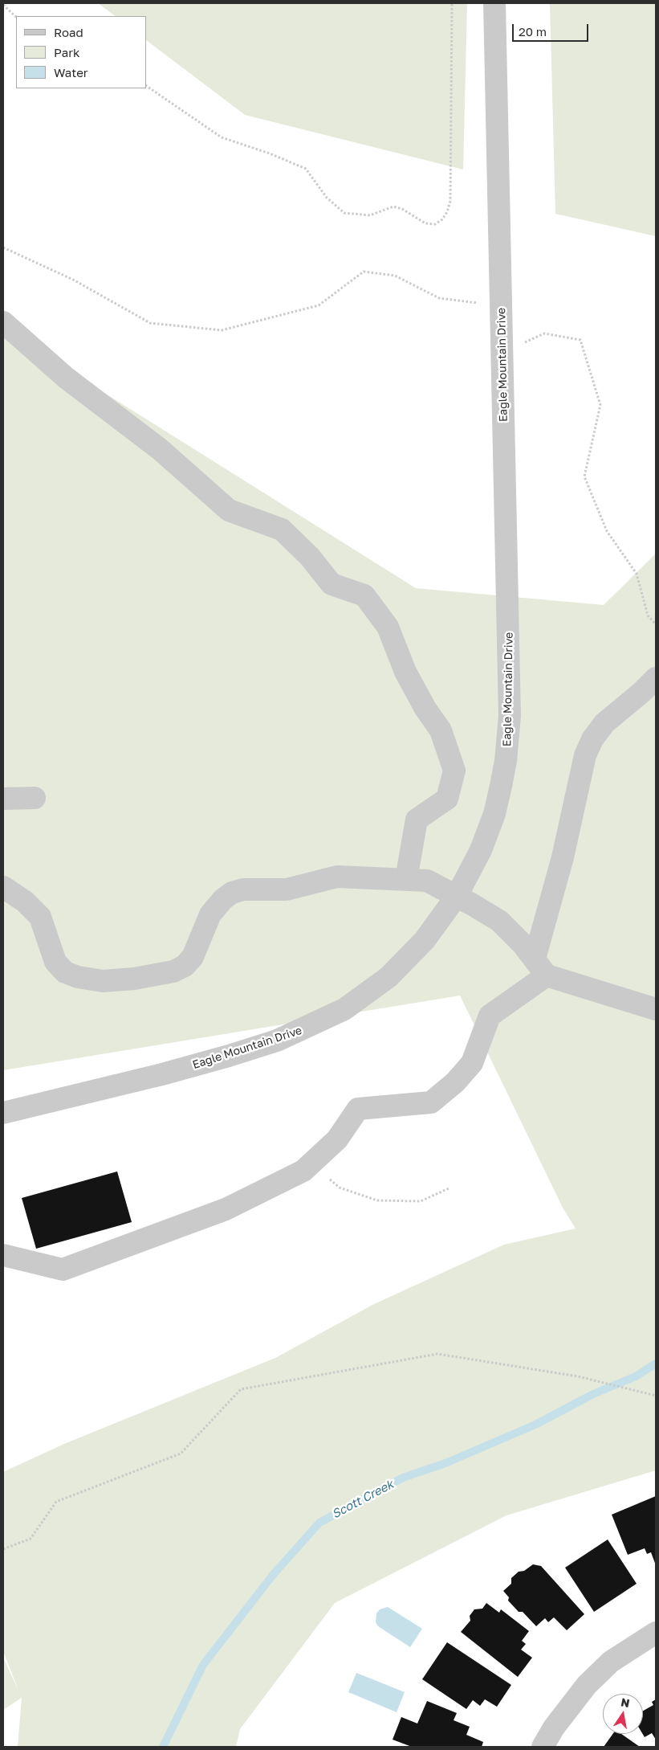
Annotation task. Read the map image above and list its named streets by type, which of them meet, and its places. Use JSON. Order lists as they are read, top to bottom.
{
  "streets": {
    "street": ["Eagle Mountain Drive"]
  },
  "water": ["Scott Creek"],
  "legend": ["Road", "Park", "Water"],
  "scale_bar": "20 m",
  "north": "top"
}
